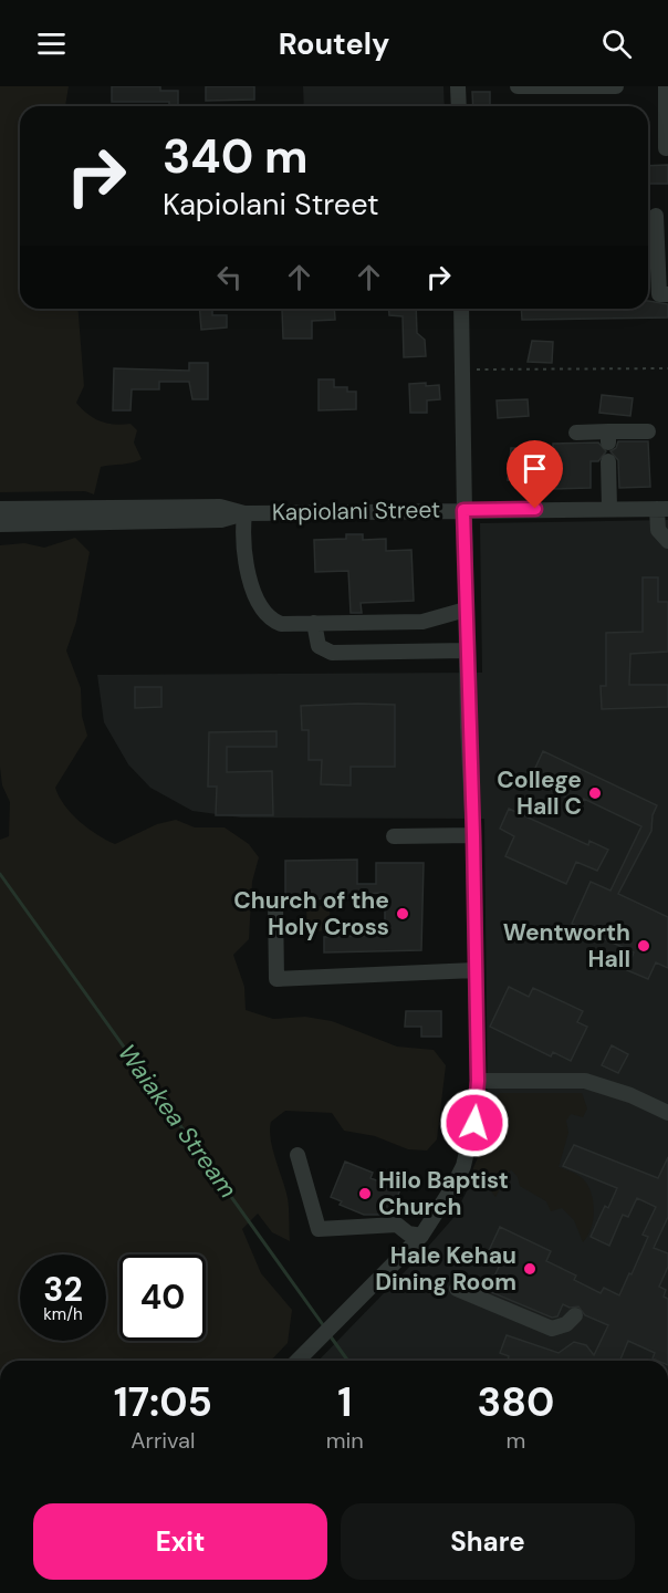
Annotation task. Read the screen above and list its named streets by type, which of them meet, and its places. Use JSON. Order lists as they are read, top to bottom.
{
  "streets": {
    "street": ["Kapiolani Street"]
  },
  "water": ["Waiakea Stream"],
  "places": [
    "College Hall C",
    "Church of the Holy Cross",
    "Wentworth Hall",
    "Hilo Baptist Church",
    "Hale Kehau Dining Room"
  ],
  "page": {
    "header": "Routely",
    "turn": ["340 m", "Kapiolani Street"],
    "speed": "32 km/h",
    "limit": "40",
    "eta": [
      "17:05",
      "Arrival",
      "1",
      "min",
      "380",
      "m"
    ],
    "buttons": ["Exit", "Share"]
  }
}
